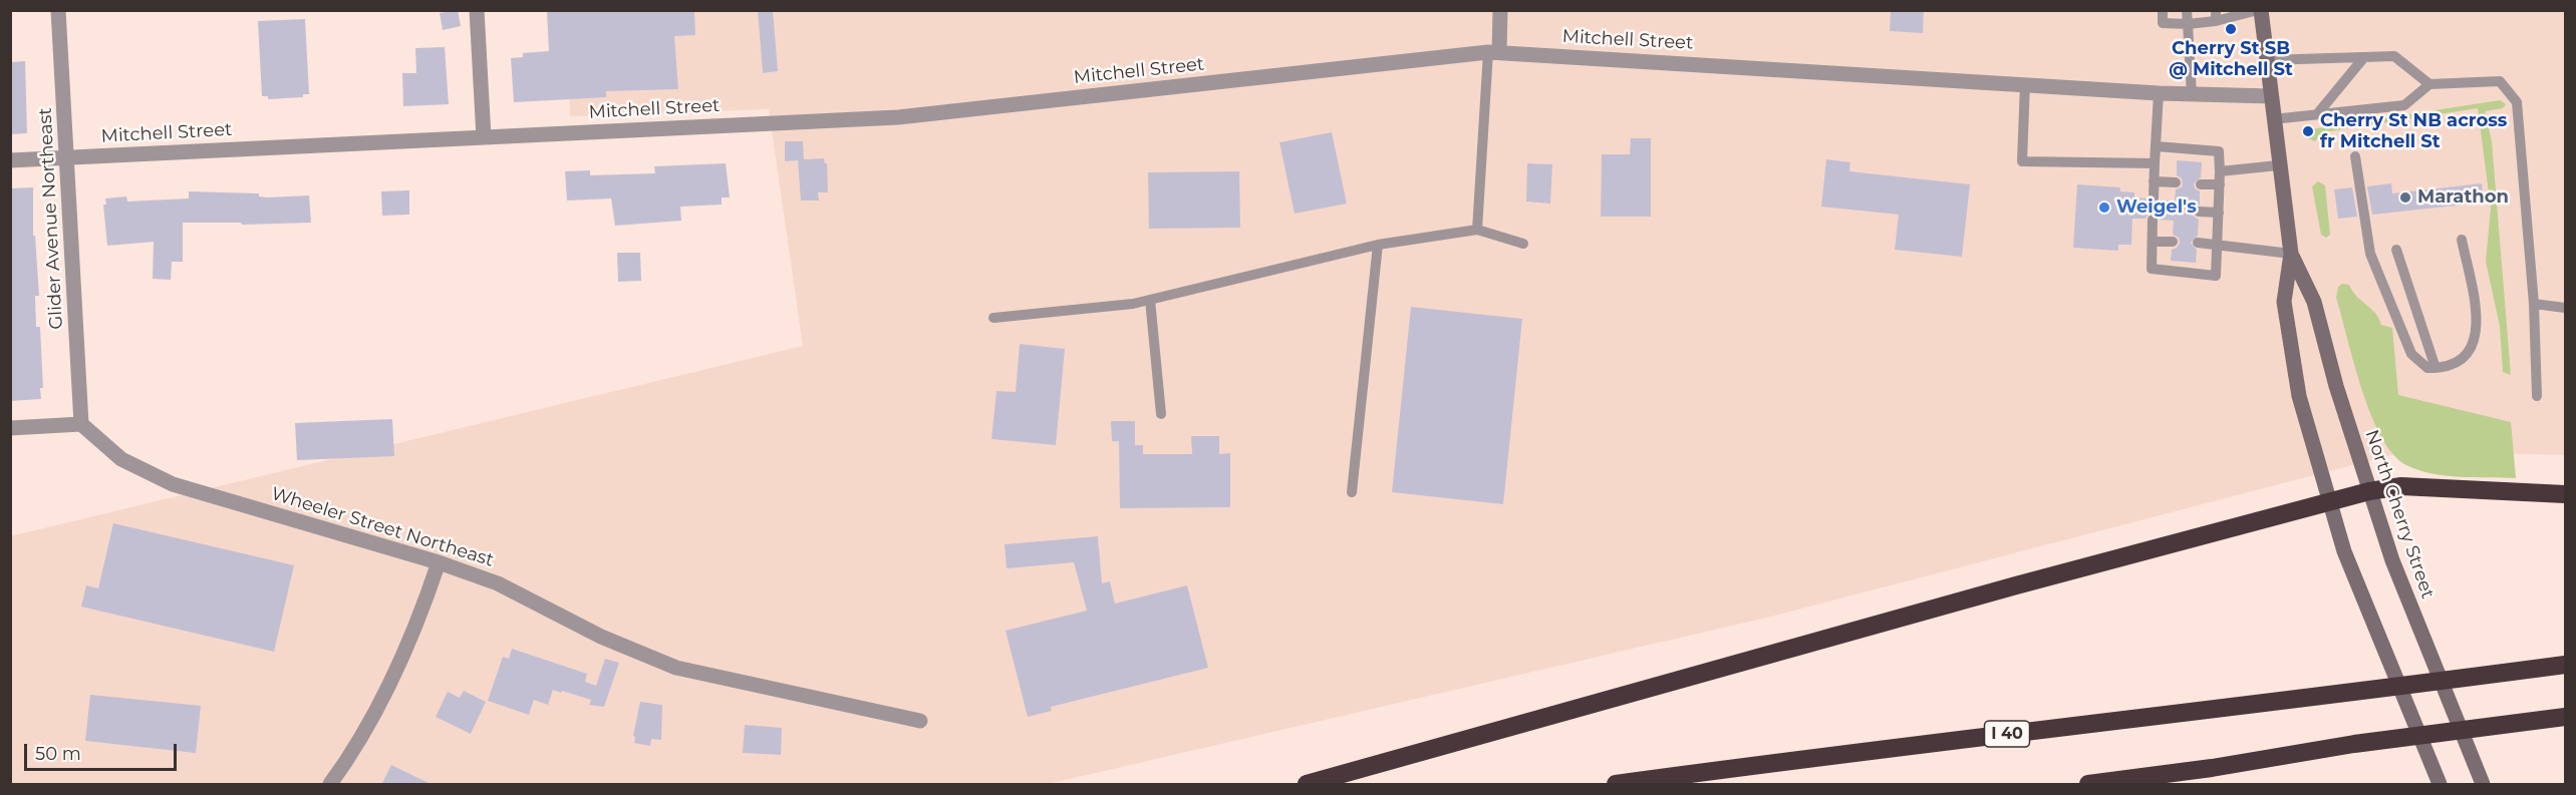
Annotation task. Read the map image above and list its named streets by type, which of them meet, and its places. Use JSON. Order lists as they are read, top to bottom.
{
  "streets": {
    "highway": ["I 40"],
    "street": [
      "Mitchell Street",
      "Glider Avenue Northeast",
      "North Cherry Street",
      "Wheeler Street Northeast"
    ]
  },
  "crossings": [
    ["Mitchell Street", "Glider Avenue Northeast"],
    ["Mitchell Street", "North Cherry Street"],
    ["Glider Avenue Northeast", "Wheeler Street Northeast"]
  ],
  "places": [
    "Cherry St SB @ Mitchell St",
    "Cherry St NB across fr Mitchell St",
    "Marathon",
    "Weigel's"
  ],
  "scale_bar": "50 m"
}
